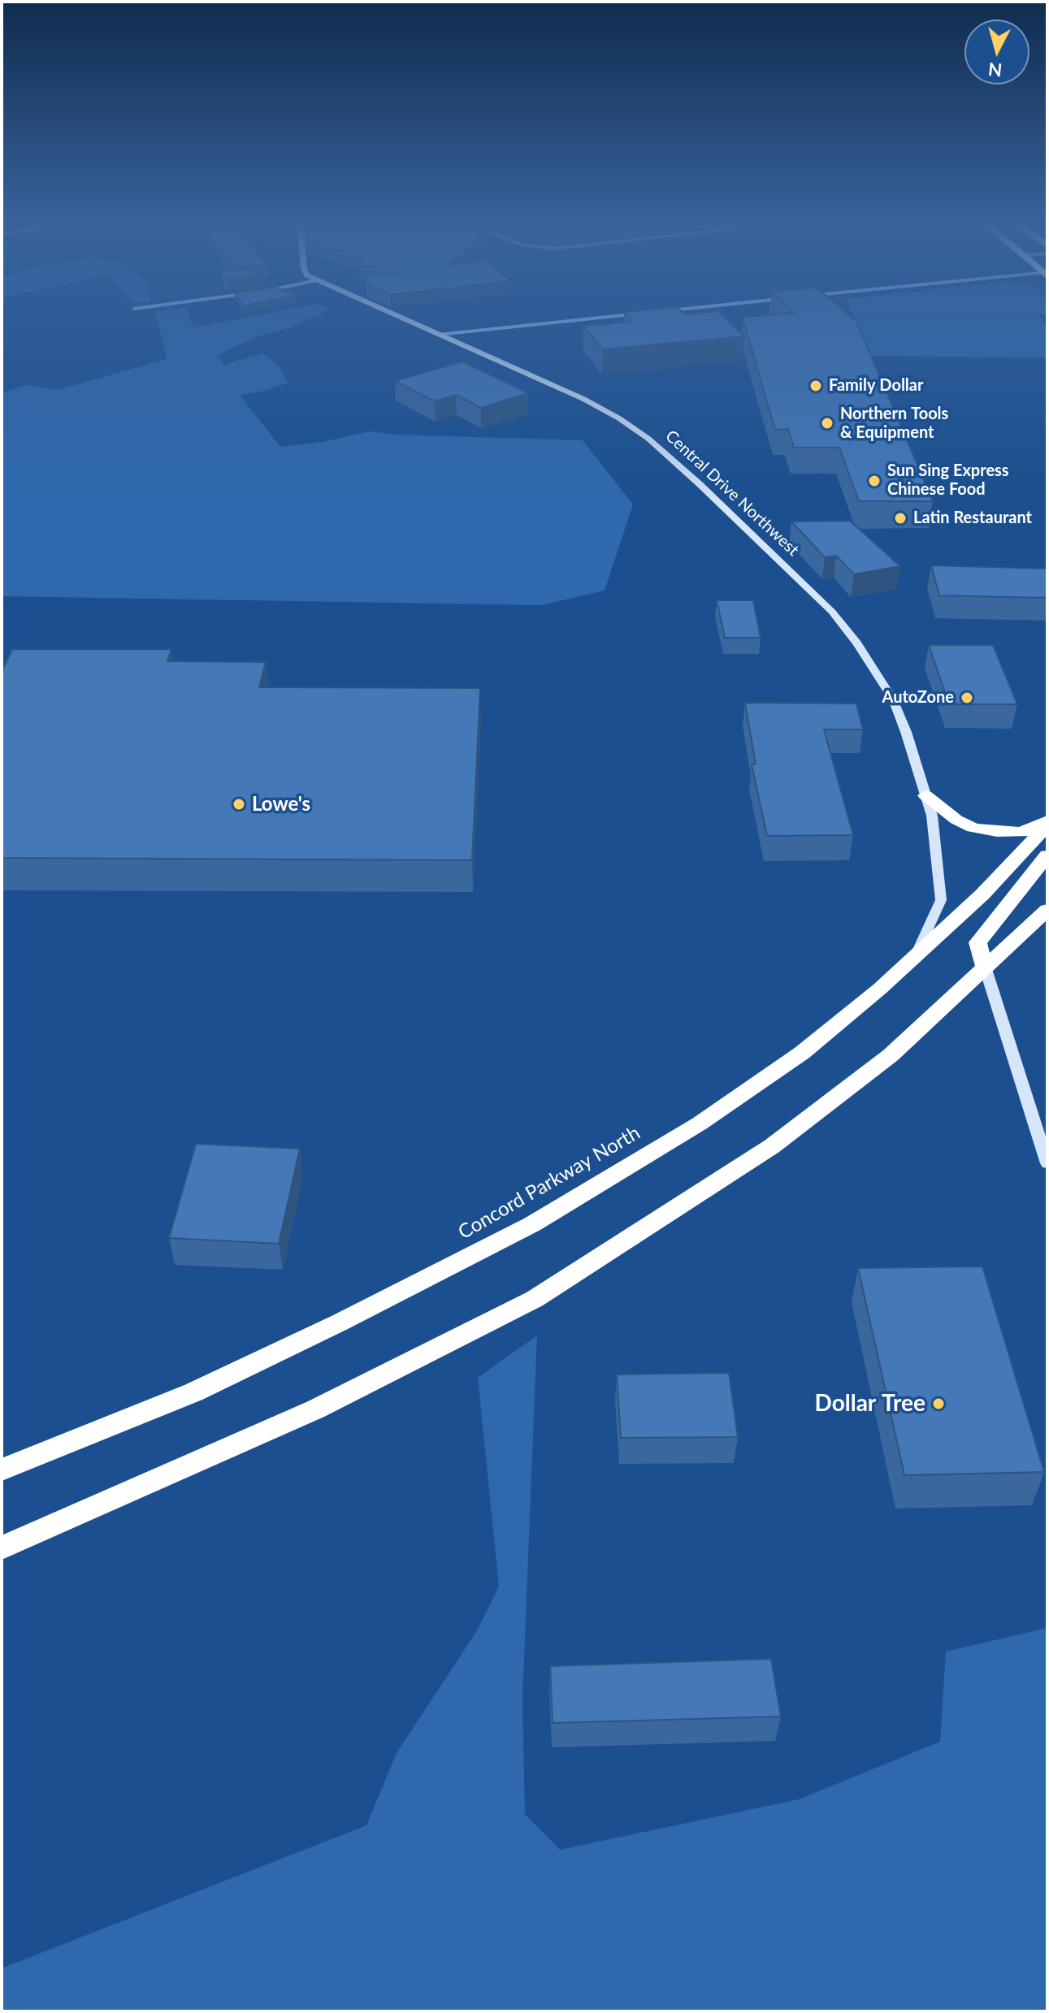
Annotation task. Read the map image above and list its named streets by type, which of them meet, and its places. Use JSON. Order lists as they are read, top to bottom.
{
  "streets": {
    "highway": ["Concord Parkway North"],
    "street": ["Central Drive Northwest"]
  },
  "crossings": [
    ["Central Drive Northwest", "Concord Parkway North"]
  ],
  "places": [
    "Family Dollar",
    "Northern Tools & Equipment",
    "Sun Sing Express Chinese Food",
    "Latin Restaurant",
    "AutoZone",
    "Lowe's",
    "Dollar Tree"
  ],
  "north": "bottom"
}
